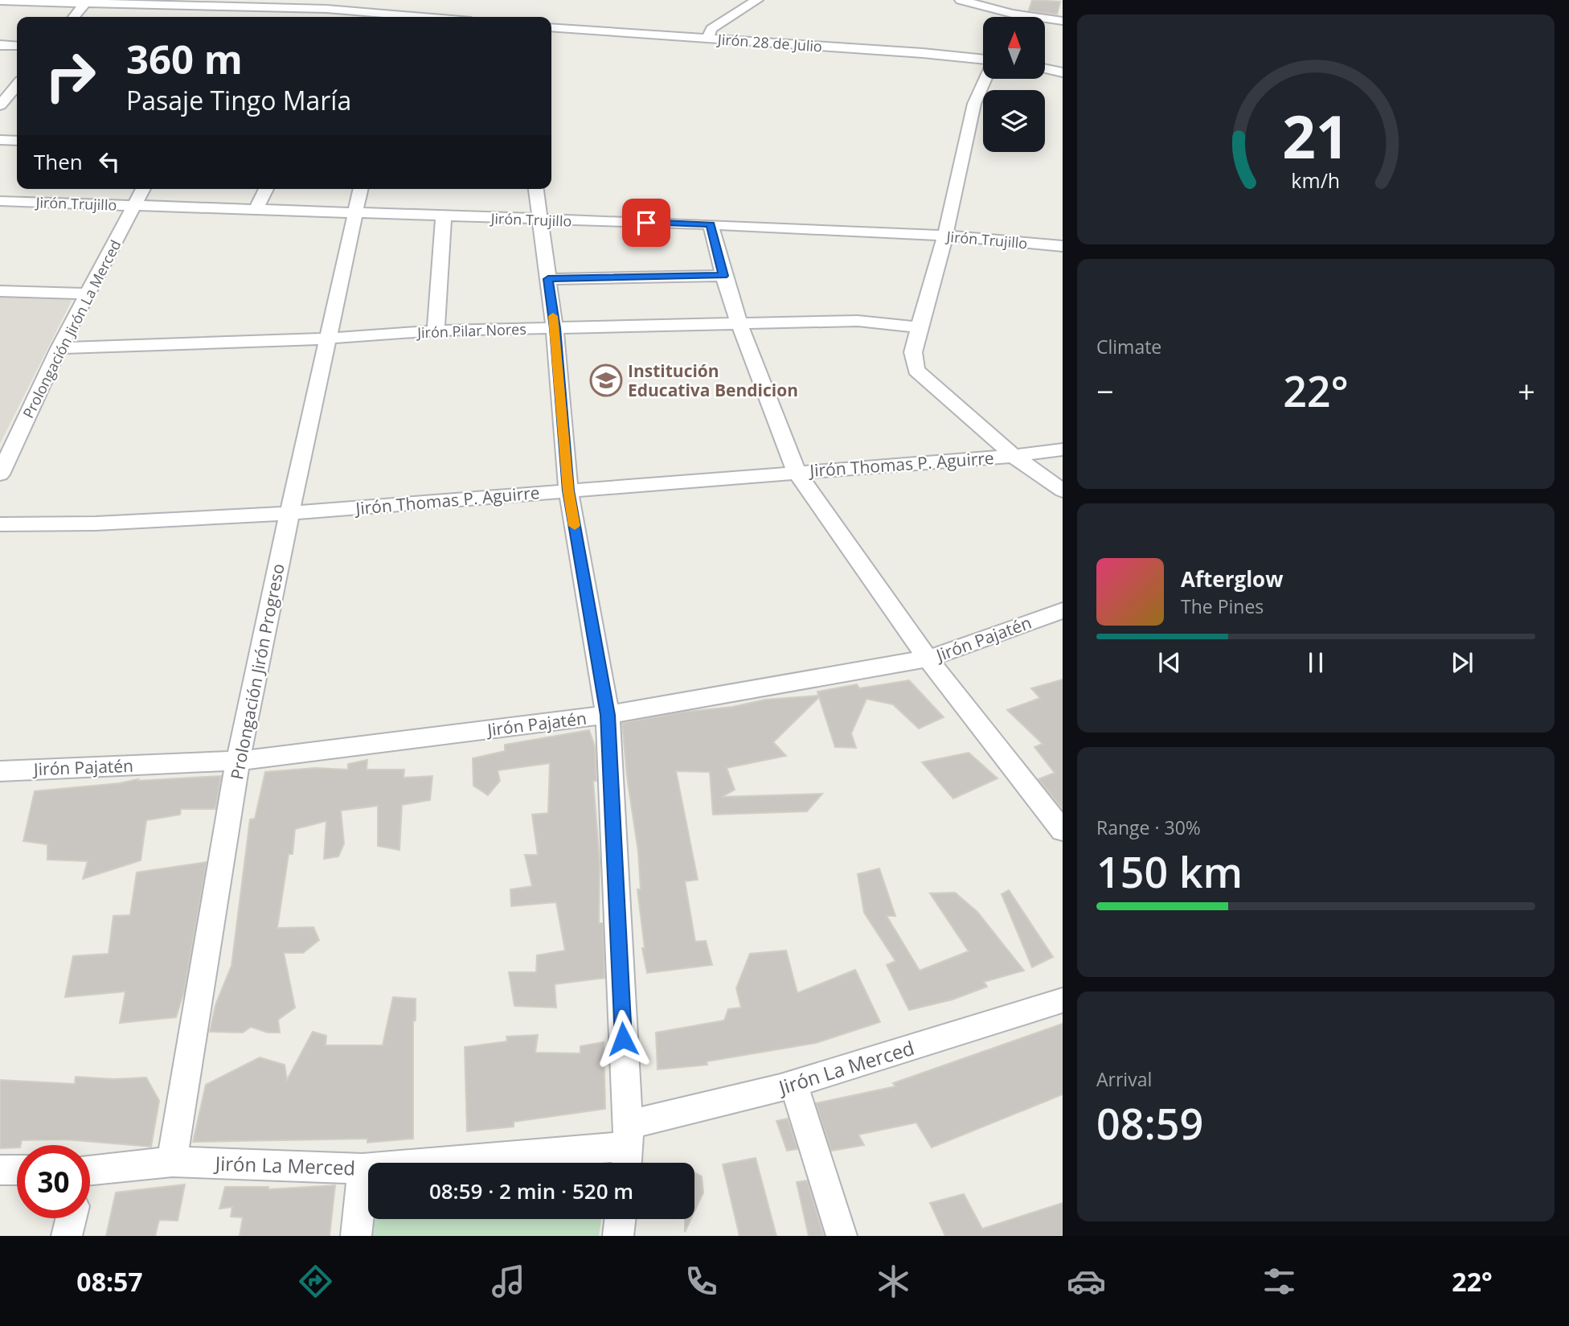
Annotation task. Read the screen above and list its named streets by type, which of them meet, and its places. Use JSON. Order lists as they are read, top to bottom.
{
  "streets": {
    "street": [
      "Jirón 28 de Julio",
      "Jirón Trujillo",
      "Prolongación Jirón La Merced",
      "Jirón Pilar Nores",
      "Jirón Thomas P. Aguirre",
      "Jirón Pajatén",
      "Prolongación Jirón Progreso",
      "Jirón La Merced"
    ]
  },
  "crossings": [
    ["Jirón Trujillo", "Prolongación Jirón La Merced"],
    ["Jirón Trujillo", "Prolongación Jirón Progreso"],
    ["Prolongación Jirón La Merced", "Jirón Pilar Nores"],
    ["Jirón Pilar Nores", "Prolongación Jirón Progreso"],
    ["Jirón Thomas P. Aguirre", "Prolongación Jirón Progreso"],
    ["Jirón Pajatén", "Prolongación Jirón Progreso"],
    ["Prolongación Jirón Progreso", "Jirón La Merced"]
  ],
  "places": {
    "school or university": ["Institución Educativa Bendicion"]
  },
  "north": "top",
  "page": {
    "turn": ["360 m", "Pasaje Tingo María"],
    "then": "Then",
    "tile": [
      "Climate",
      ["Range · 30%", "150 km"],
      ["Arrival", "08:59"]
    ],
    "heat": ["−", "22°", "+"],
    "song": ["Afterglow", "The Pines"],
    "limit": "30",
    "trip": "08:59 · 2 min · 520 m",
    "tabs": ["08:57", "22°"],
    "gauge": ["21", "km/h"]
  }
}
